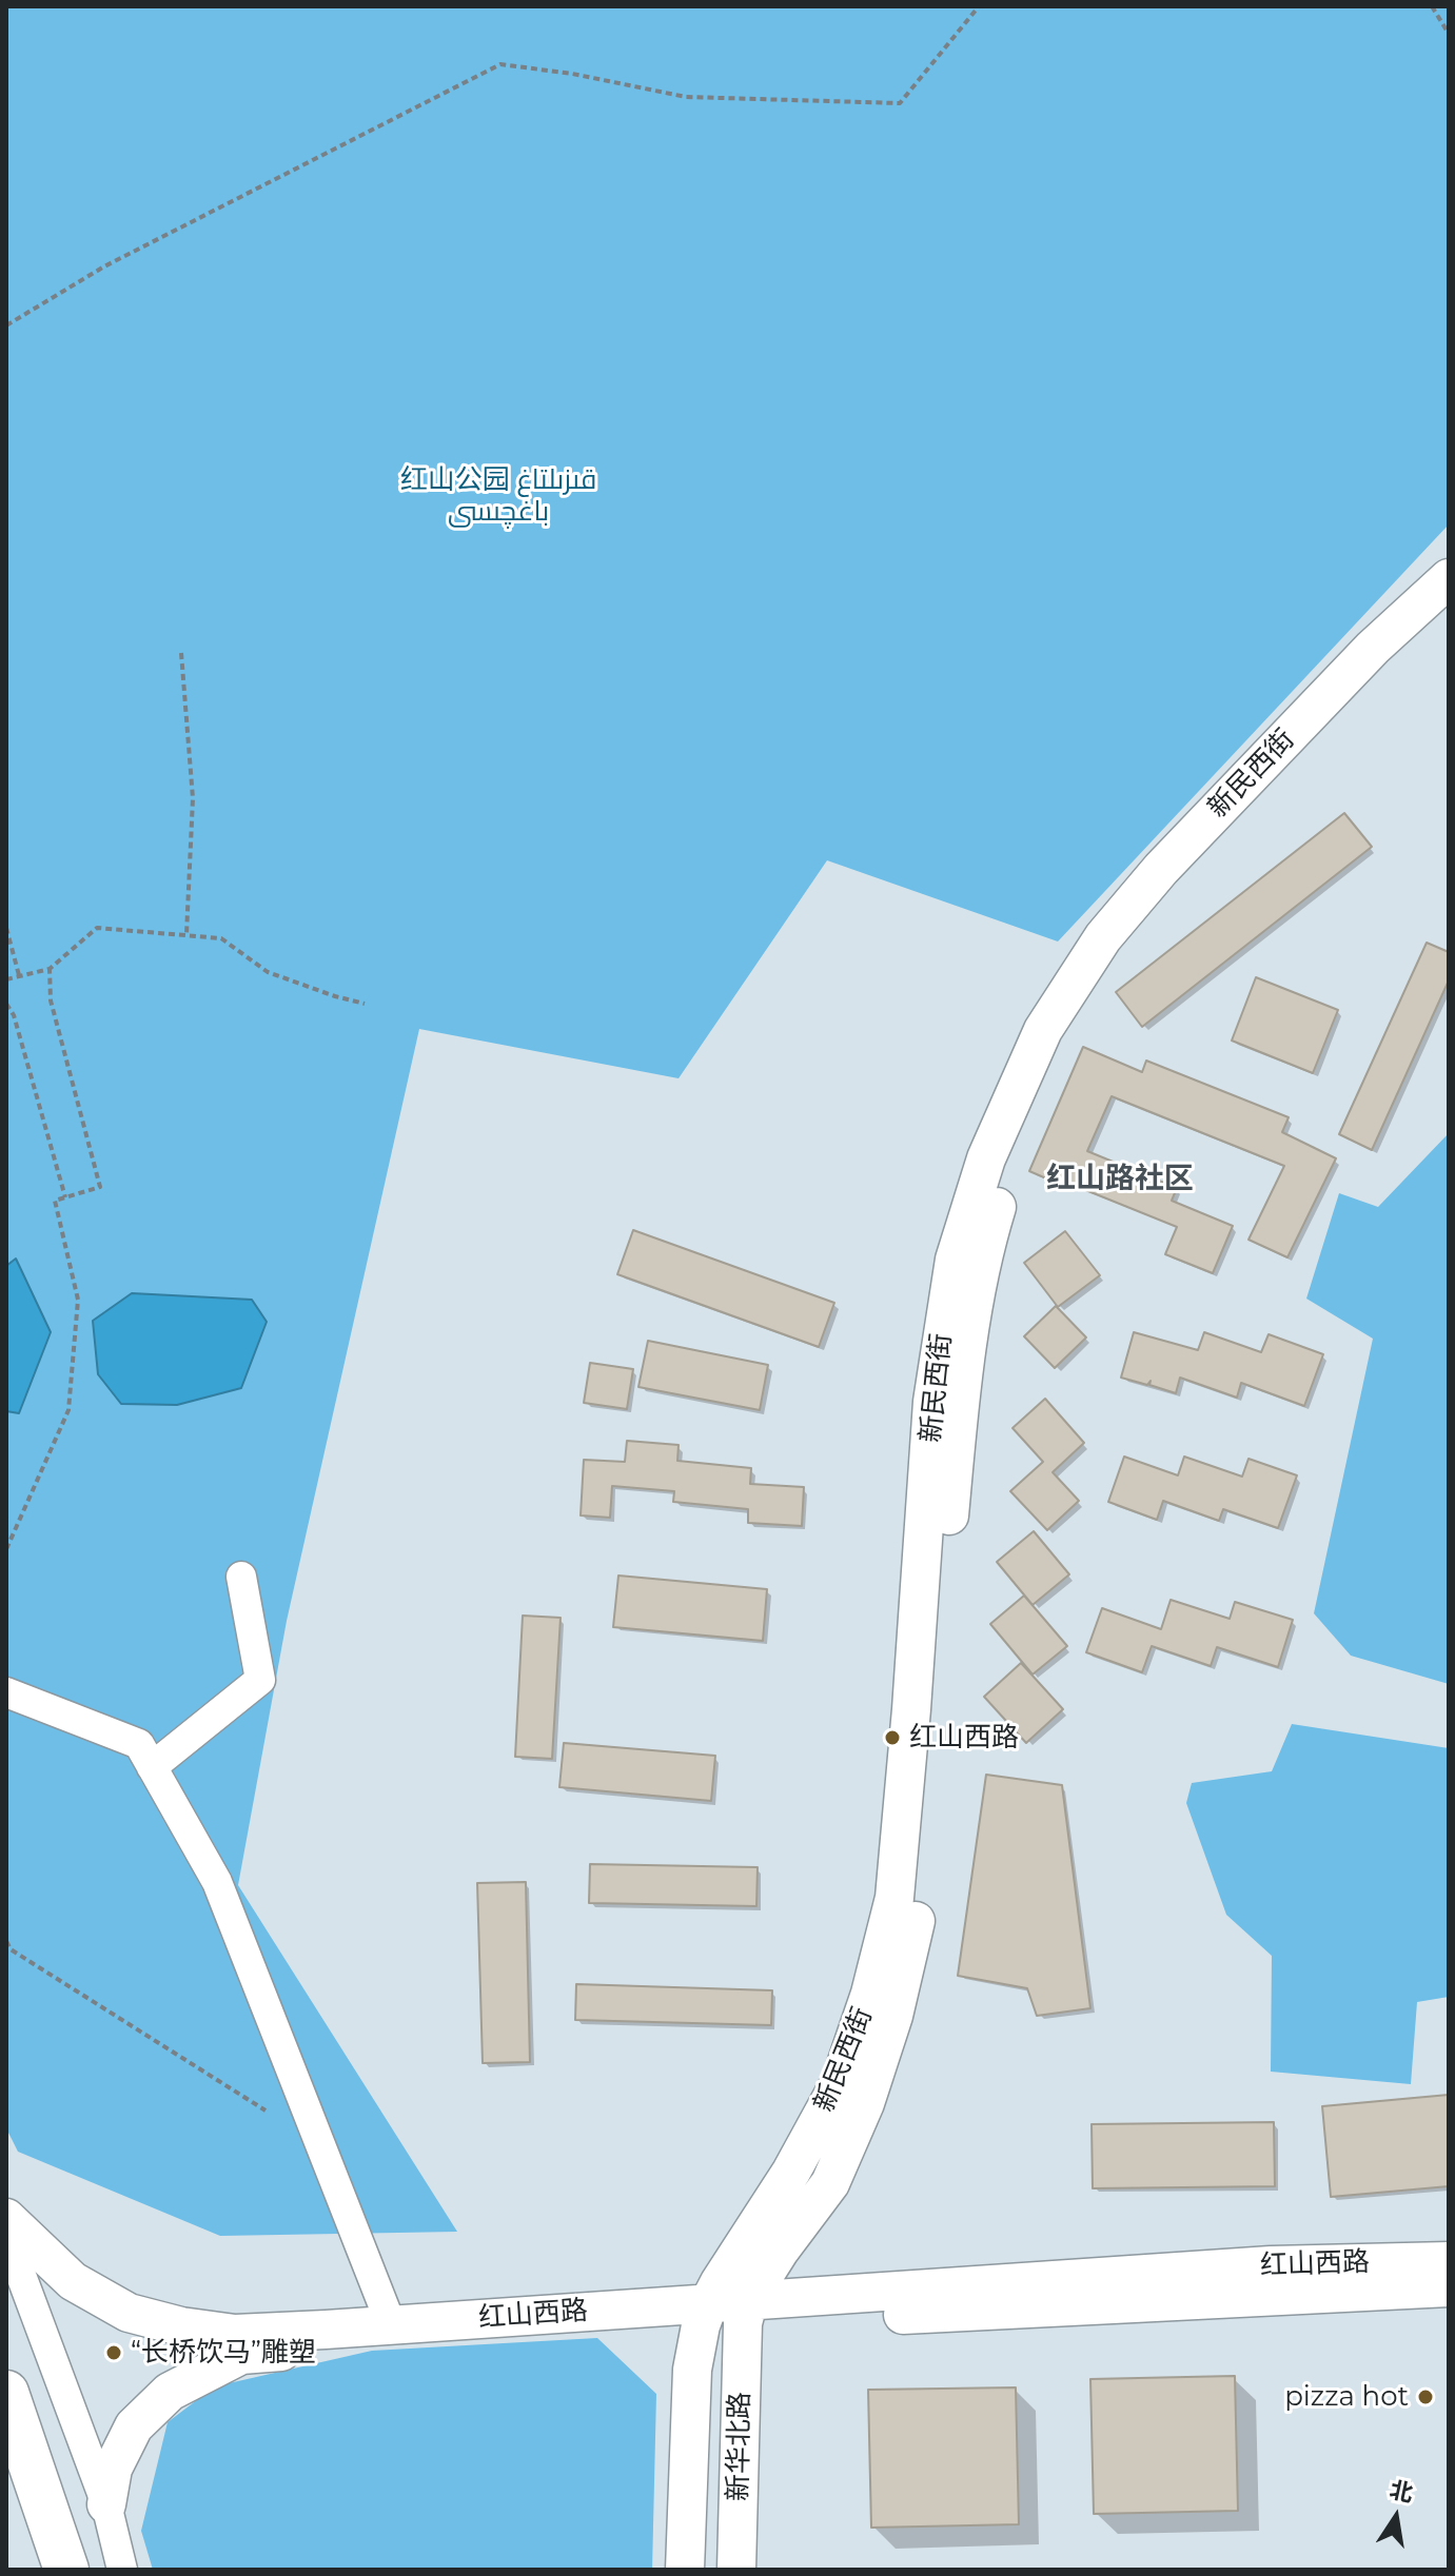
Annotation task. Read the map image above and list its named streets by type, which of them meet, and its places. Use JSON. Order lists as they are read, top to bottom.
{
  "streets": {
    "main road": ["新民西街", "红山西路", "新华北路"]
  },
  "crossings": [
    ["新民西街", "红山西路"],
    ["新民西街", "新华北路"],
    ["红山西路", "新华北路"]
  ],
  "districts": ["红山路社区"],
  "parks": ["红山公园 قىزىلتاغ باغچىسى"],
  "places": ["红山西路", "“长桥饮马”雕塑", "pizza hot"],
  "north": "top"
}
